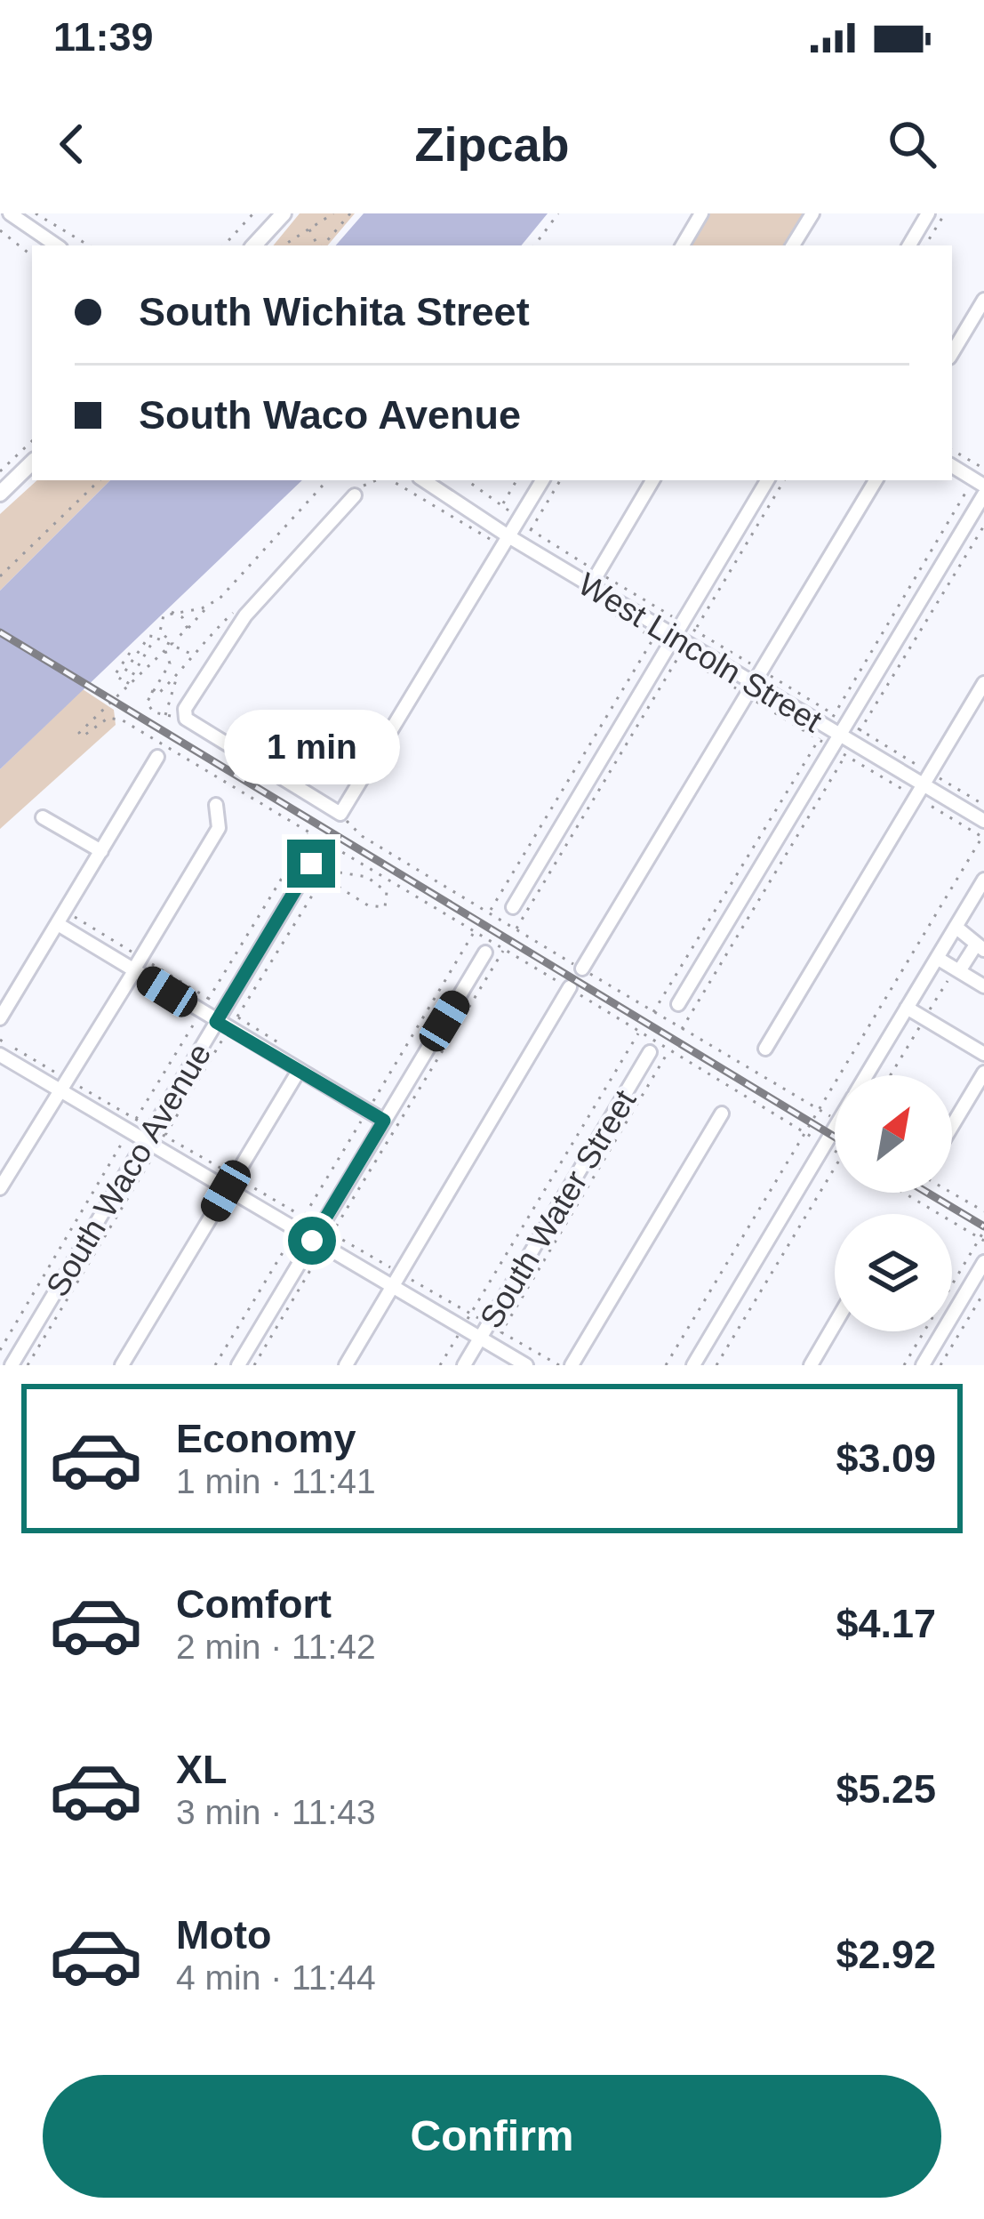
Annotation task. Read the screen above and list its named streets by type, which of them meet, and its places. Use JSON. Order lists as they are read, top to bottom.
{
  "streets": {
    "street": ["West Lincoln Street", "South Waco Avenue", "South Water Street"]
  },
  "north": "top right",
  "page": {
    "status": "11:39",
    "header": "Zipcab",
    "banner": ["South Wichita Street", "South Waco Avenue"],
    "bubble": "1 min",
    "list": [
      {
        "name": "Economy",
        "note": "1 min · 11:41",
        "value": "$3.09"
      },
      {
        "name": "Comfort",
        "note": "2 min · 11:42",
        "value": "$4.17"
      },
      {
        "name": "XL",
        "note": "3 min · 11:43",
        "value": "$5.25"
      },
      {
        "name": "Moto",
        "note": "4 min · 11:44",
        "value": "$2.92"
      }
    ],
    "buttons": "Confirm"
  }
}
